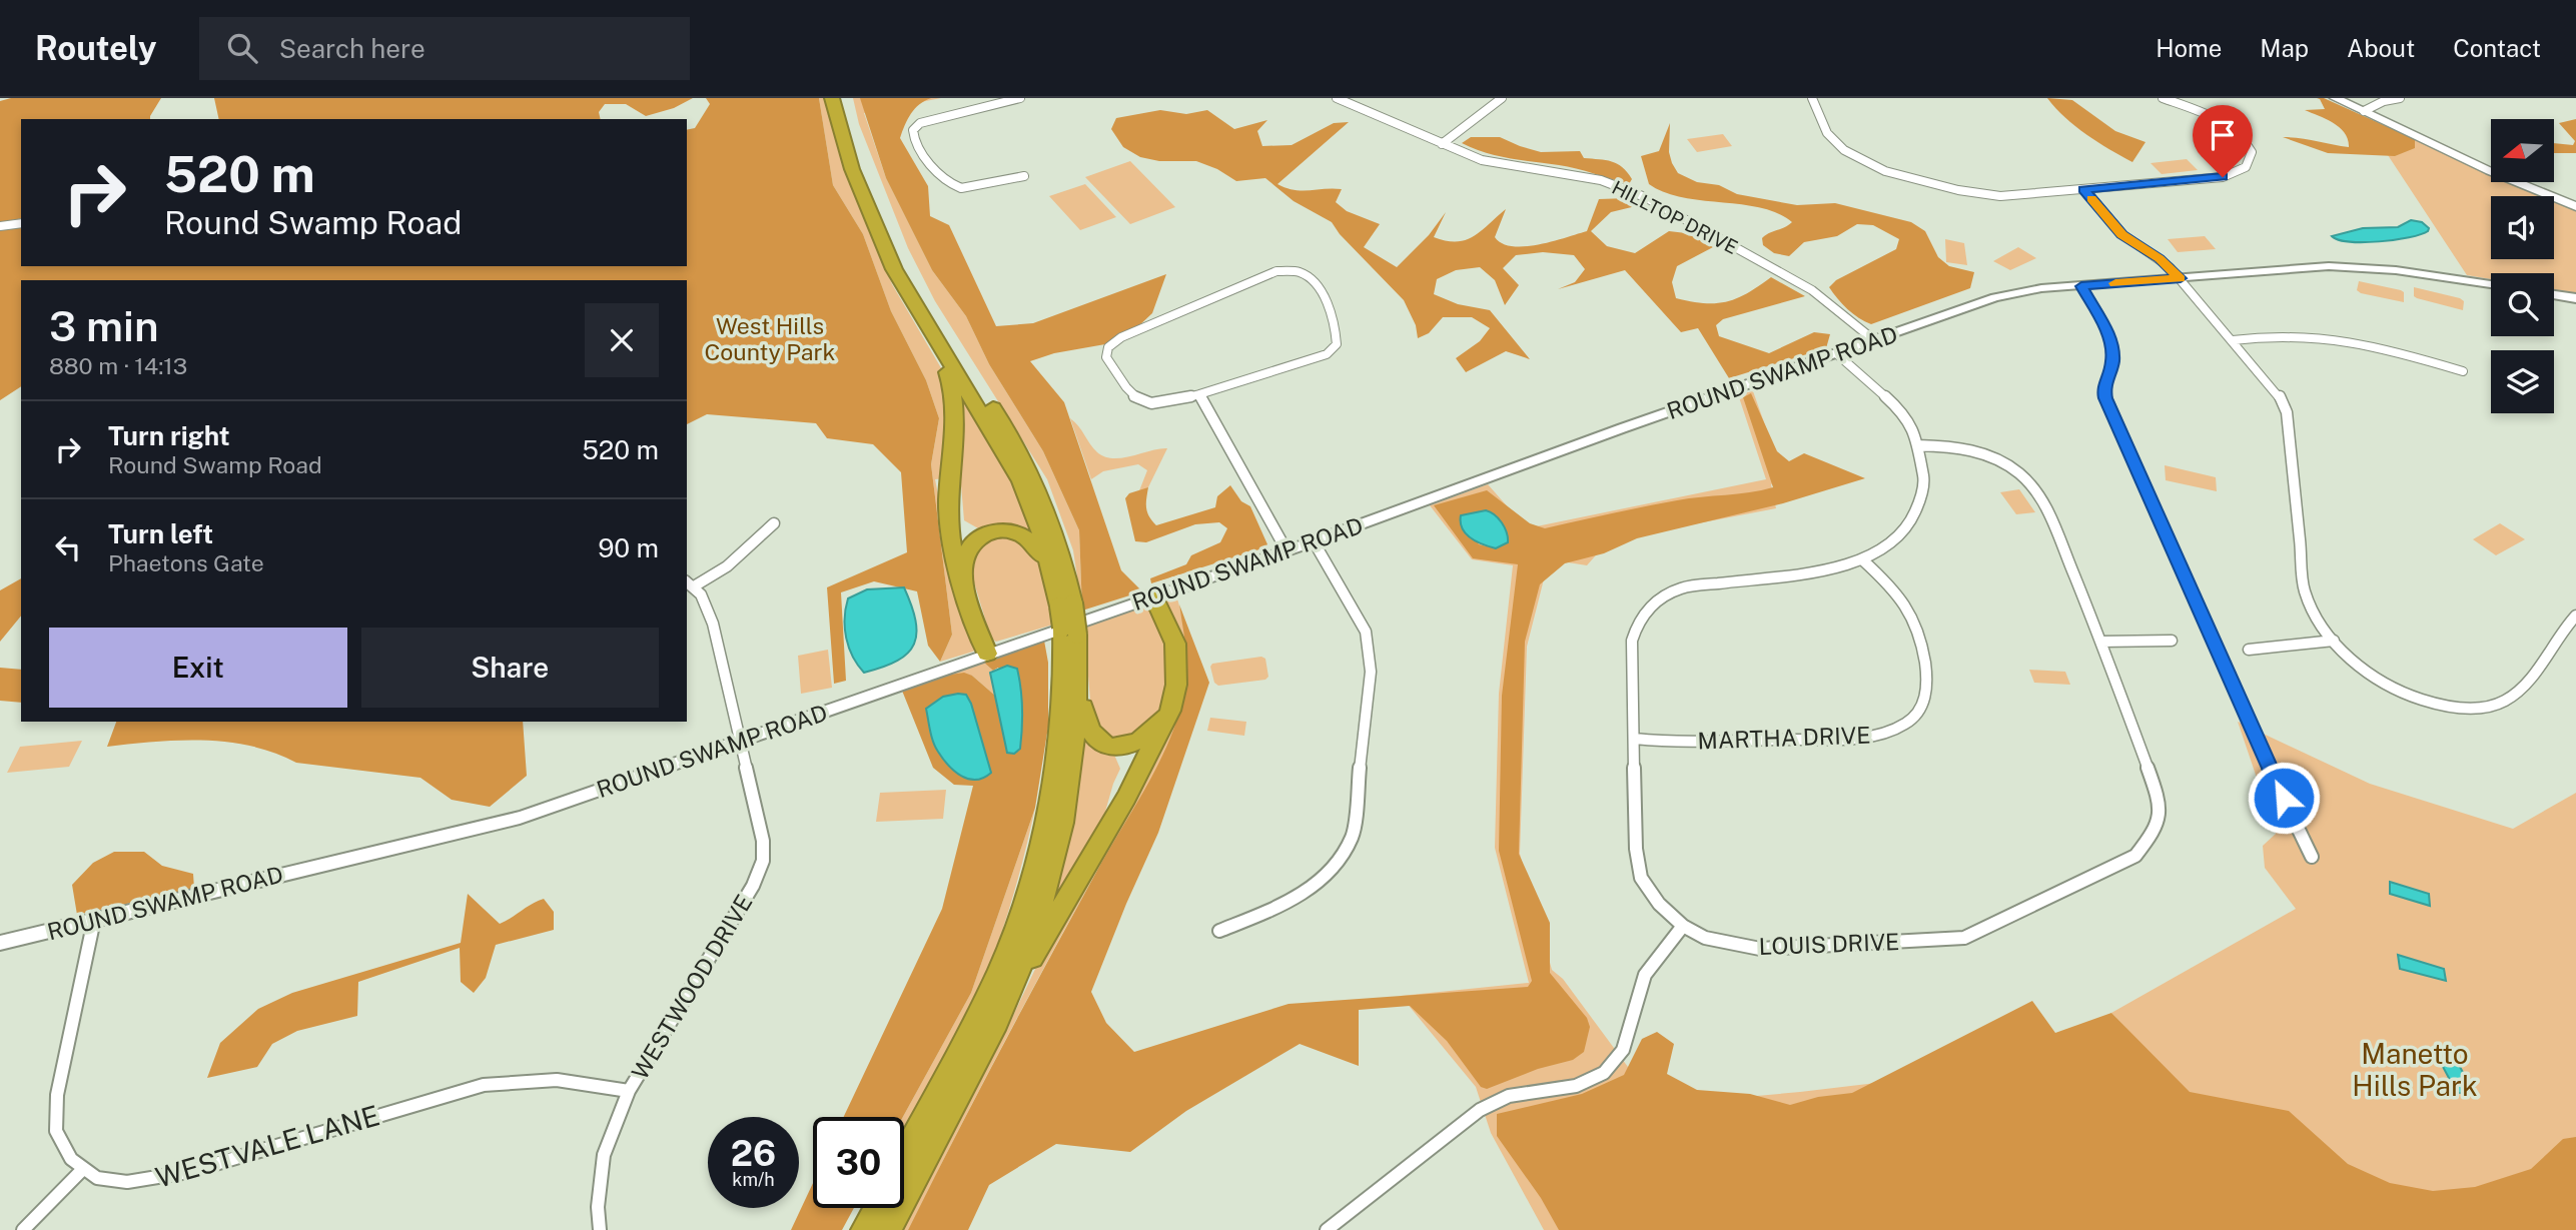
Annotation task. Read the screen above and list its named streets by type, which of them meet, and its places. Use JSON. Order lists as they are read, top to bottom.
{
  "streets": {
    "street": [
      "HILLTOP DRIVE",
      "ROUND SWAMP ROAD",
      "MARTHA DRIVE",
      "LOUIS DRIVE",
      "WESTWOOD DRIVE",
      "WESTVALE LANE"
    ]
  },
  "crossings": [
    ["HILLTOP DRIVE", "ROUND SWAMP ROAD"],
    ["ROUND SWAMP ROAD", "LOUIS DRIVE"],
    ["ROUND SWAMP ROAD", "WESTWOOD DRIVE"],
    ["MARTHA DRIVE", "LOUIS DRIVE"],
    ["WESTWOOD DRIVE", "WESTVALE LANE"]
  ],
  "parks": ["West Hills County Park", "Manetto Hills Park"],
  "north": "left",
  "page": {
    "header": "Routely",
    "search": "Search here",
    "nav": [
      "Home",
      "Map",
      "About",
      "Contact"
    ],
    "turn": ["520 m", "Round Swamp Road"],
    "heading": ["3 min", "880 m · 14:13"],
    "list": [
      {
        "name": "Turn right",
        "note": "Round Swamp Road",
        "value": "520 m"
      },
      {
        "name": "Turn left",
        "note": "Phaetons Gate",
        "value": "90 m"
      }
    ],
    "buttons": ["Exit", "Share"],
    "speed": "26 km/h",
    "limit": "30"
  }
}
